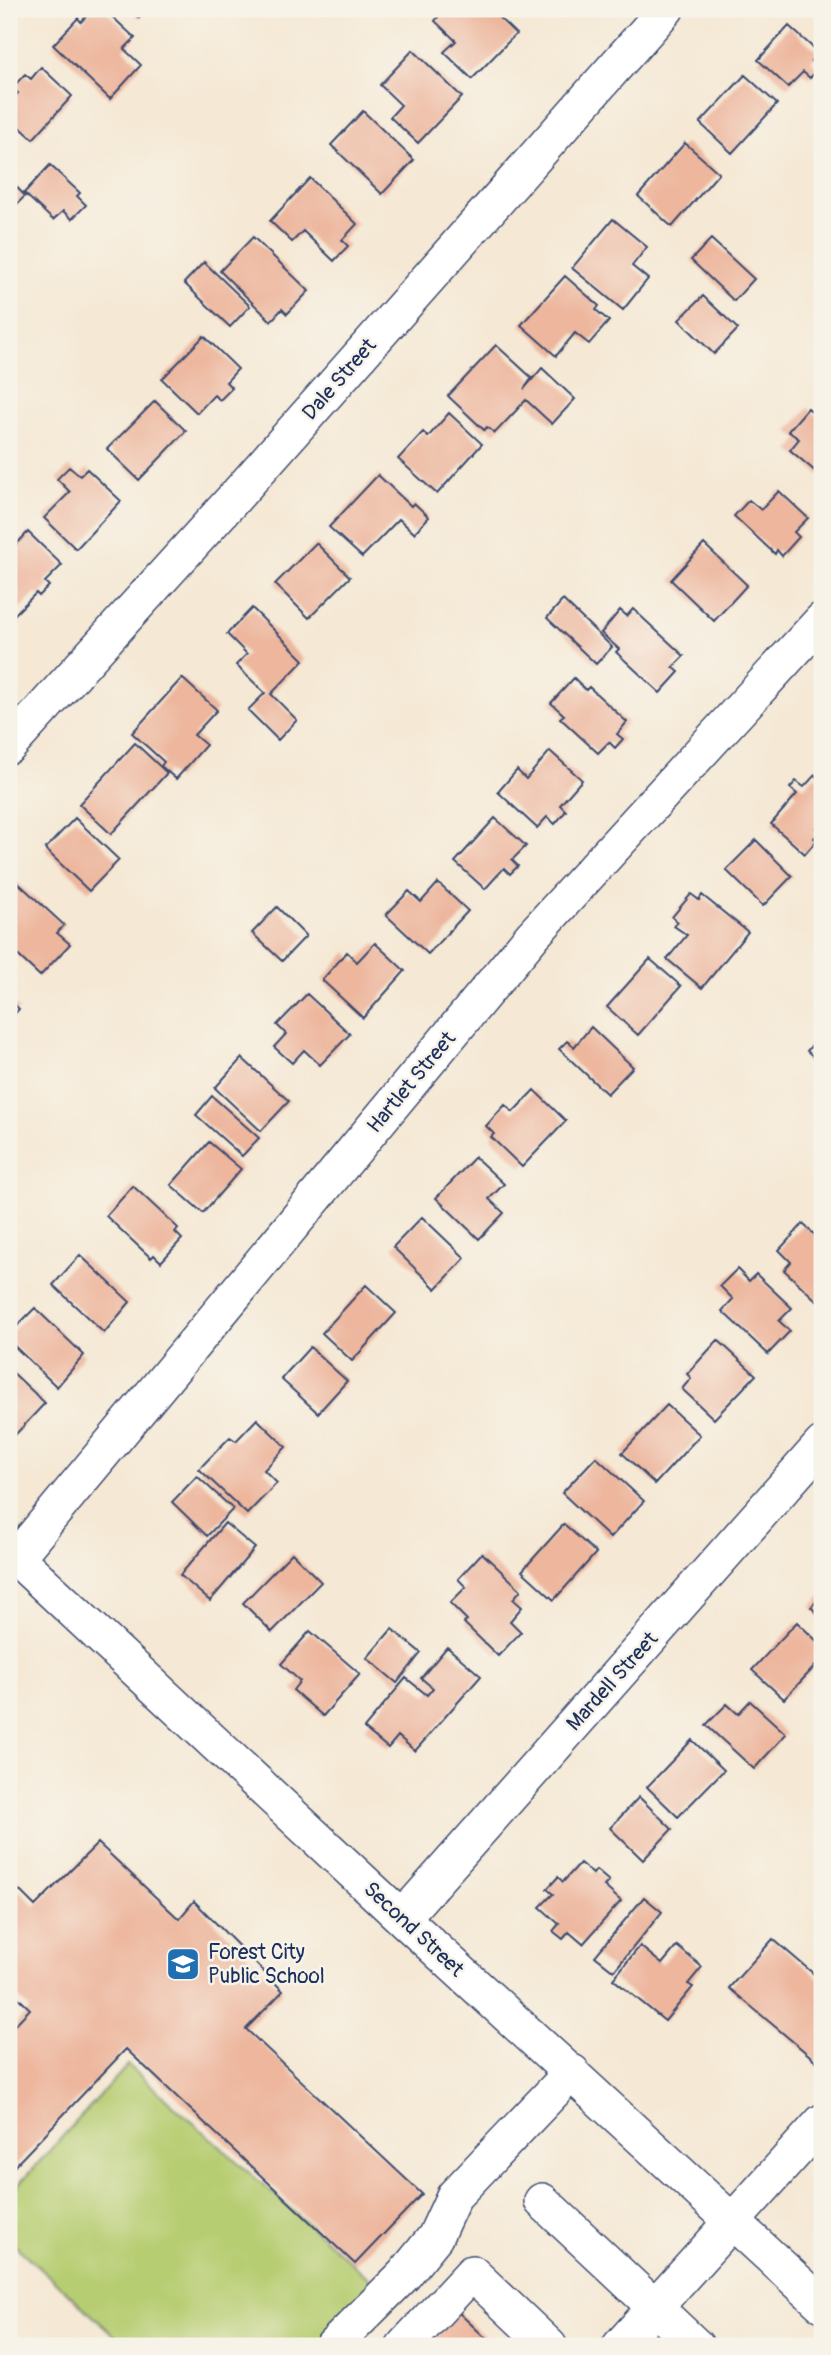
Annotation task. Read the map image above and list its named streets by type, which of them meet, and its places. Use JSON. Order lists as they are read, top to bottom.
{
  "streets": {
    "street": [
      "Dale Street",
      "Hartlet Street",
      "Mardell Street",
      "Second Street"
    ]
  },
  "crossings": [
    ["Hartlet Street", "Second Street"],
    ["Mardell Street", "Second Street"]
  ],
  "places": {
    "school or university": ["Forest City Public School"]
  }
}
